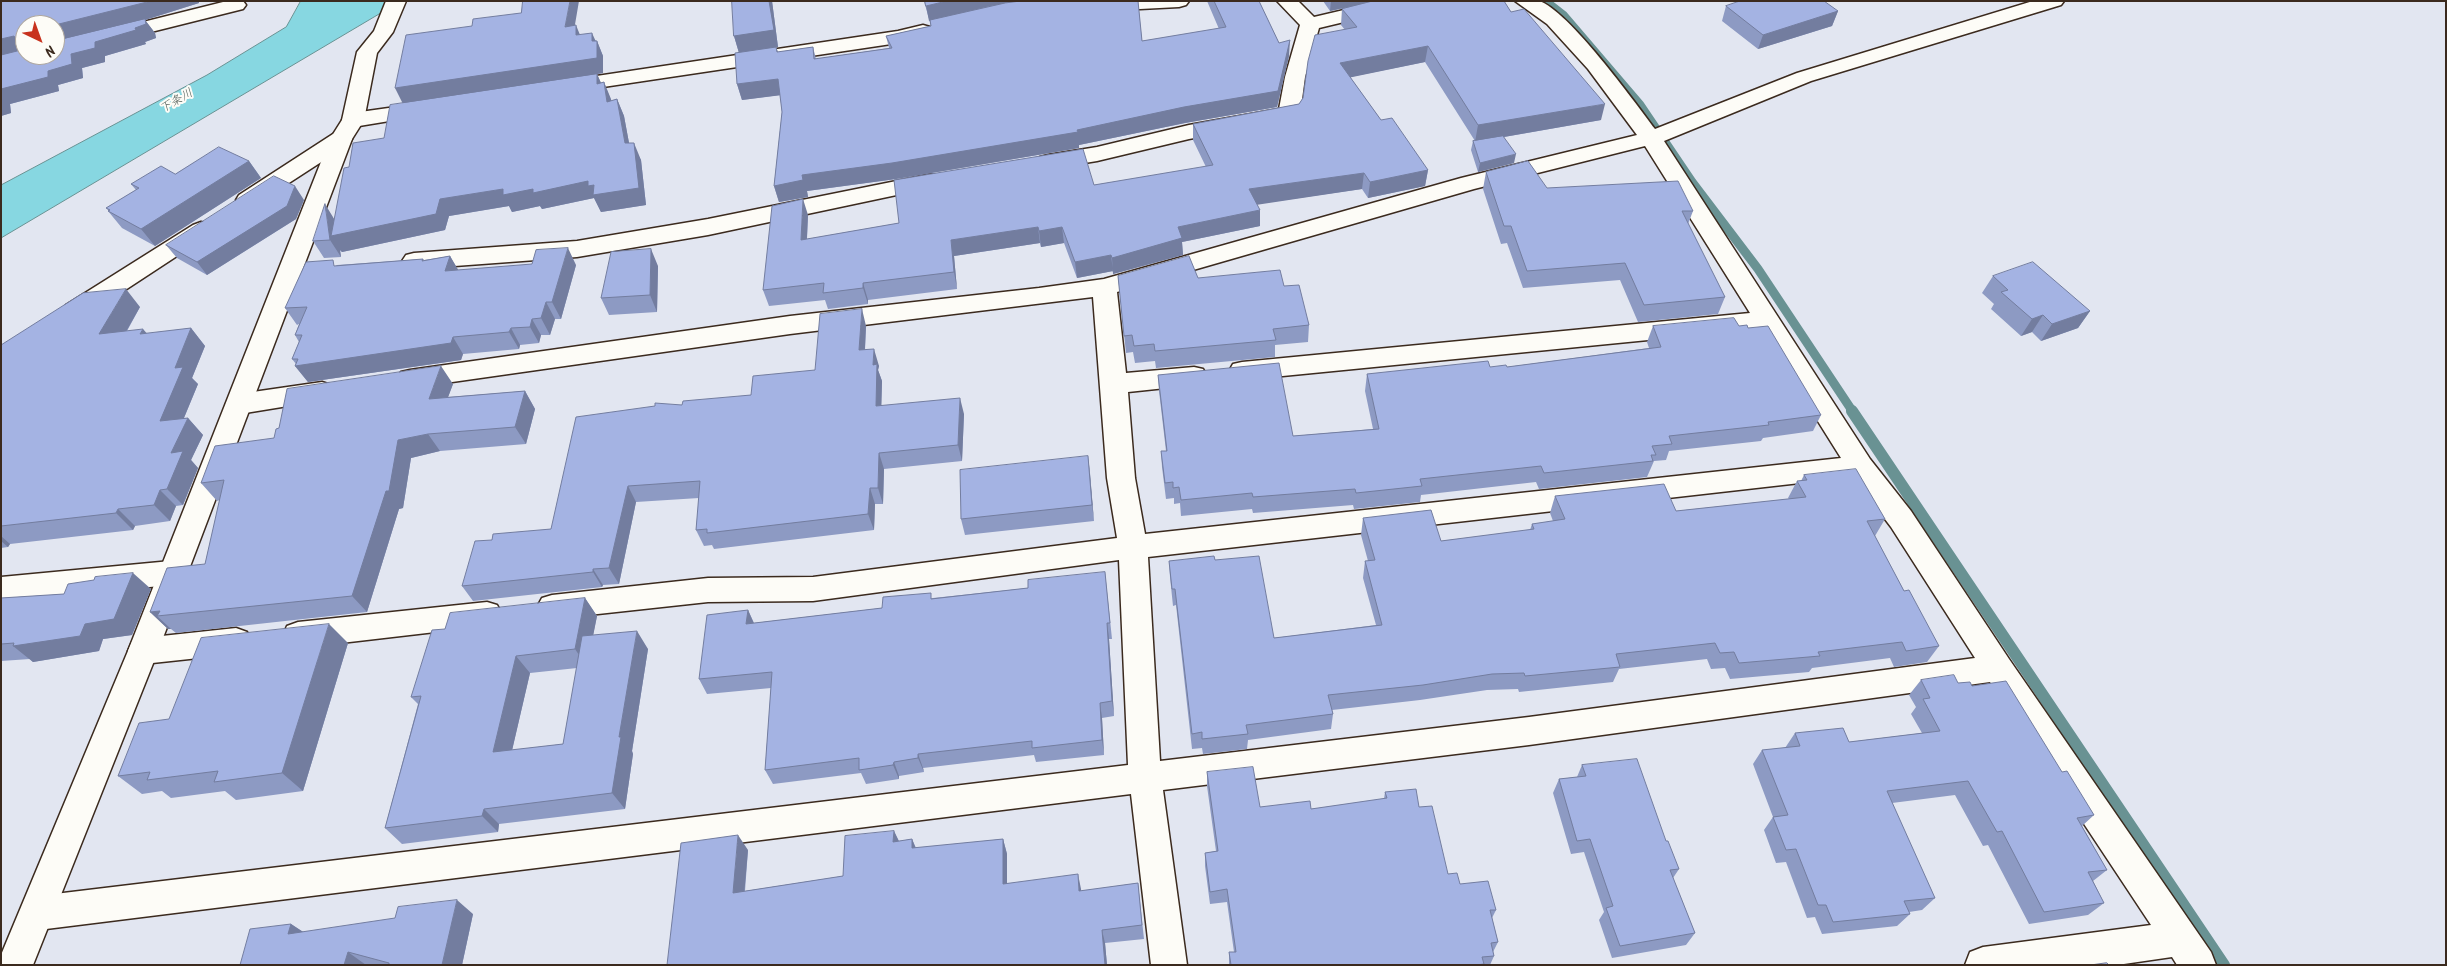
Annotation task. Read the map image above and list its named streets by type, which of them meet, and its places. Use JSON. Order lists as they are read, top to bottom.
{
  "water": ["下条川"],
  "north": "bottom right"
}
